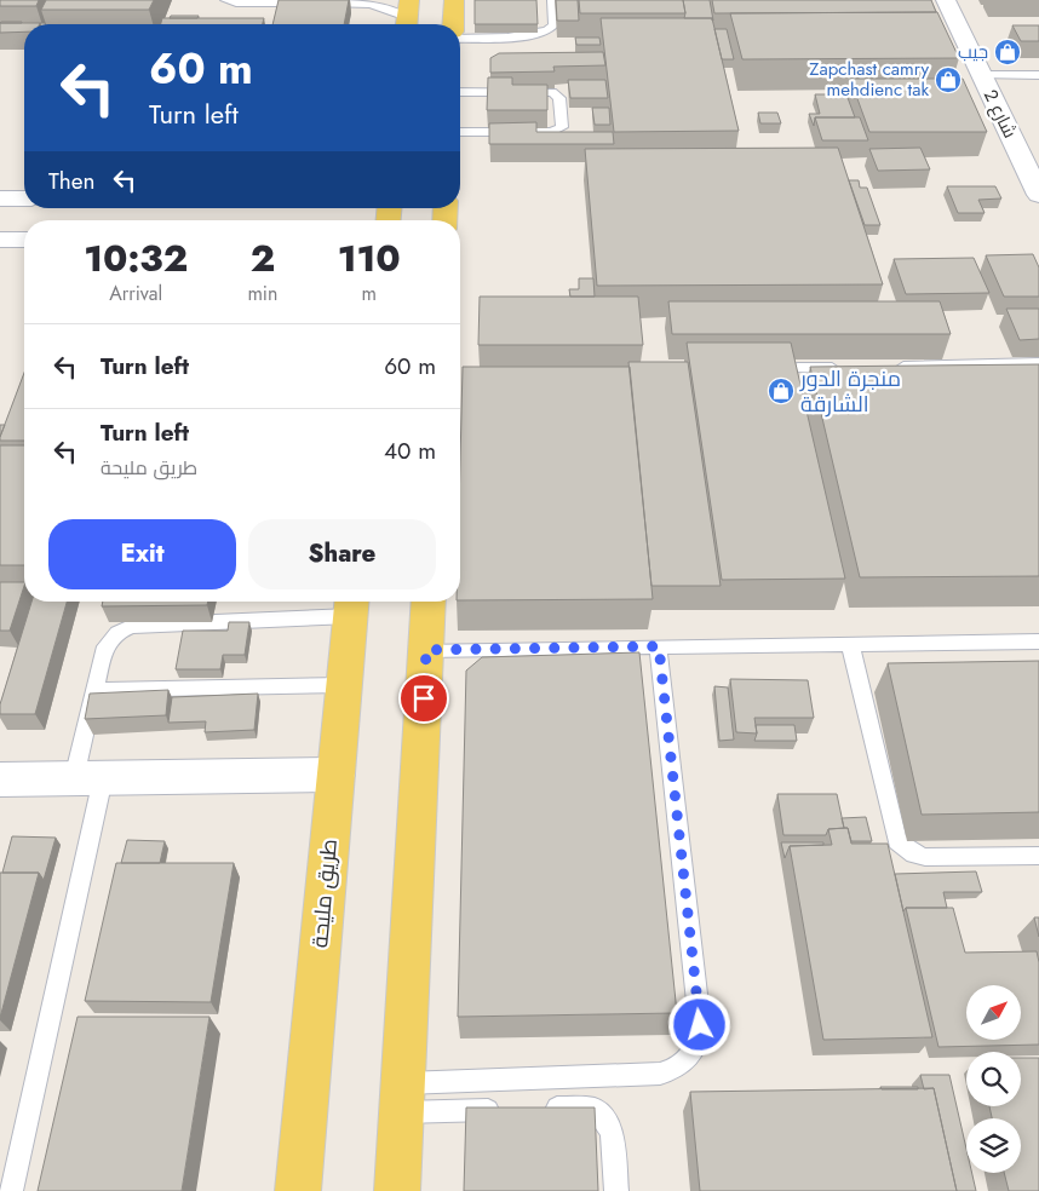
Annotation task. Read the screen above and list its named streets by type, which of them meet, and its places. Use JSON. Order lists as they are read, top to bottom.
{
  "streets": {
    "main road": ["طريق مليحة"],
    "street": ["شارع 2"]
  },
  "places": {
    "shop": ["جيب", "Zapchast camry mehdienc tak", "منجرة الدور الشارقة"]
  },
  "north": "top right",
  "page": {
    "turn": ["60 m", "Turn left"],
    "then": "Then",
    "eta": [
      "10:32",
      "Arrival",
      "2",
      "min",
      "110",
      "m"
    ],
    "list": [
      {
        "name": "Turn left",
        "value": "60 m"
      },
      {
        "name": "Turn left",
        "note": "طريق مليحة",
        "value": "40 m"
      }
    ],
    "buttons": ["Exit", "Share"]
  }
}
